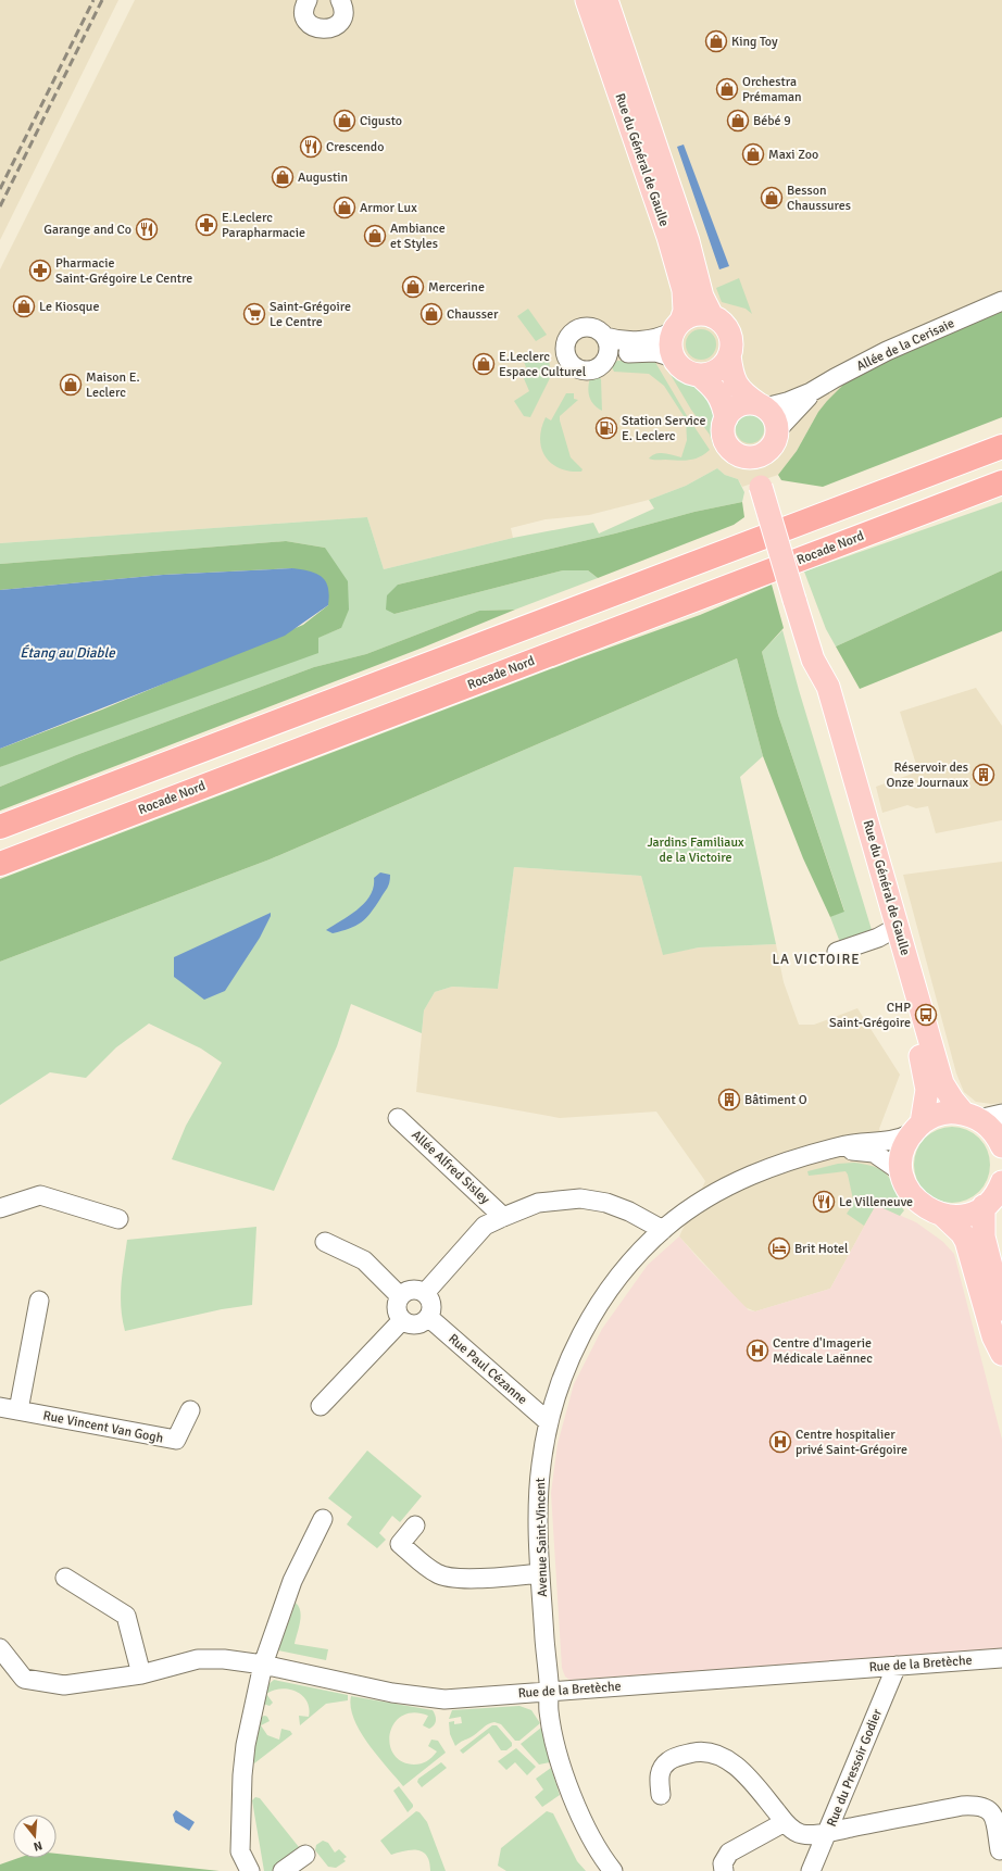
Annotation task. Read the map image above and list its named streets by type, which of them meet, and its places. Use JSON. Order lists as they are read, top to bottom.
{
  "streets": {
    "highway": ["Rocade Nord"],
    "main road": ["Rue du Général de Gaulle"],
    "street": [
      "Allée de la Cerisaie",
      "Allée Alfred Sisley",
      "Rue Paul Cézanne",
      "Rue Vincent Van Gogh",
      "Avenue Saint-Vincent",
      "Rue de la Bretèche",
      "Rue du Pressoir Godier"
    ]
  },
  "crossings": [
    ["Rue du Général de Gaulle", "Allée de la Cerisaie"],
    ["Rue du Général de Gaulle", "Avenue Saint-Vincent"],
    ["Rue Paul Cézanne", "Avenue Saint-Vincent"],
    ["Avenue Saint-Vincent", "Rue de la Bretèche"],
    ["Rue de la Bretèche", "Rue du Pressoir Godier"]
  ],
  "districts": ["LA VICTOIRE"],
  "water": ["Étang au Diable"],
  "parks": ["Jardins Familiaux de la Victoire"],
  "places": {
    "shop": [
      "King Toy",
      "Orchestra Prémaman",
      "Cigusto",
      "Bébé 9",
      "Maxi Zoo",
      "Augustin",
      "Besson Chaussures",
      "Armor Lux",
      "Ambiance et Styles",
      "Mercerine",
      "Le Kiosque",
      "Chausser",
      "E.Leclerc Espace Culturel",
      "Maison E. Leclerc"
    ],
    "restaurant": ["Crescendo", "Garange and Co", "Le Villeneuve"],
    "pharmacy": ["E.Leclerc Parapharmacie", "Pharmacie Saint-Grégoire Le Centre"],
    "supermarket": ["Saint-Grégoire Le Centre"],
    "fuel station": ["Station Service E. Leclerc"],
    "building": ["Réservoir des Onze Journaux", "Bâtiment O"],
    "bus stop": ["CHP Saint-Grégoire"],
    "hotel": ["Brit Hotel"],
    "hospital": ["Centre d'Imagerie Médicale Laënnec", "Centre hospitalier privé Saint-Grégoire"]
  },
  "north": "bottom"
}
